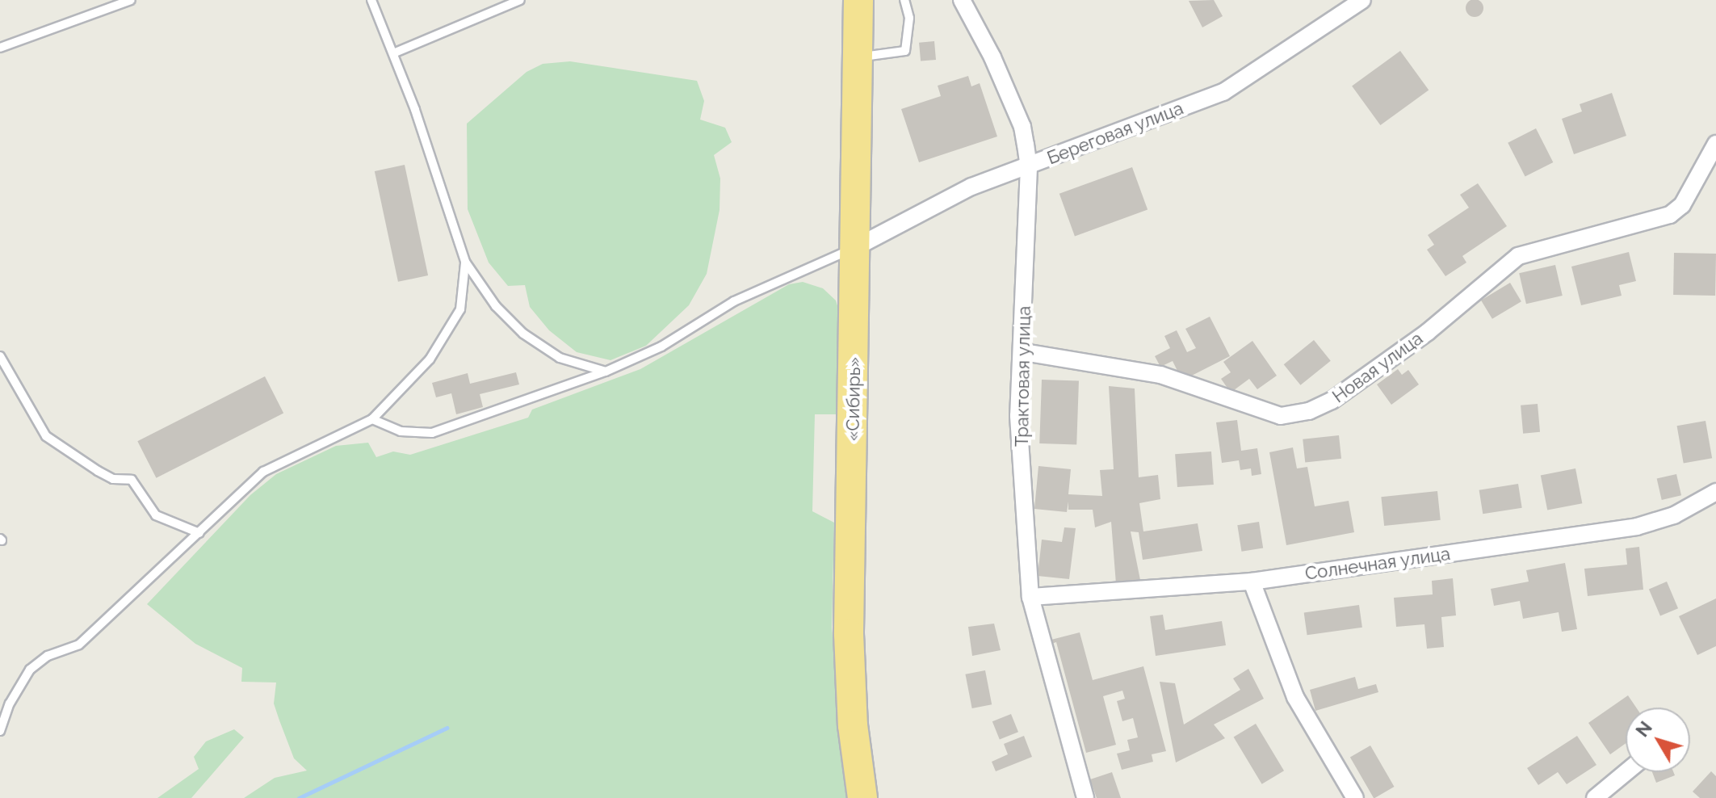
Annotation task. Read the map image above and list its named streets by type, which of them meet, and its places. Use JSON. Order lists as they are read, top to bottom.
{
  "streets": {
    "highway": ["«Сибирь»"],
    "street": [
      "Береговая улица",
      "Новая улица",
      "Трактовая улица",
      "Солнечная улица"
    ]
  },
  "crossings": [
    ["Береговая улица", "Трактовая улица"],
    ["Береговая улица", "«Сибирь»"],
    ["Новая улица", "Трактовая улица"],
    ["Трактовая улица", "Солнечная улица"]
  ],
  "north": "top left"
}
